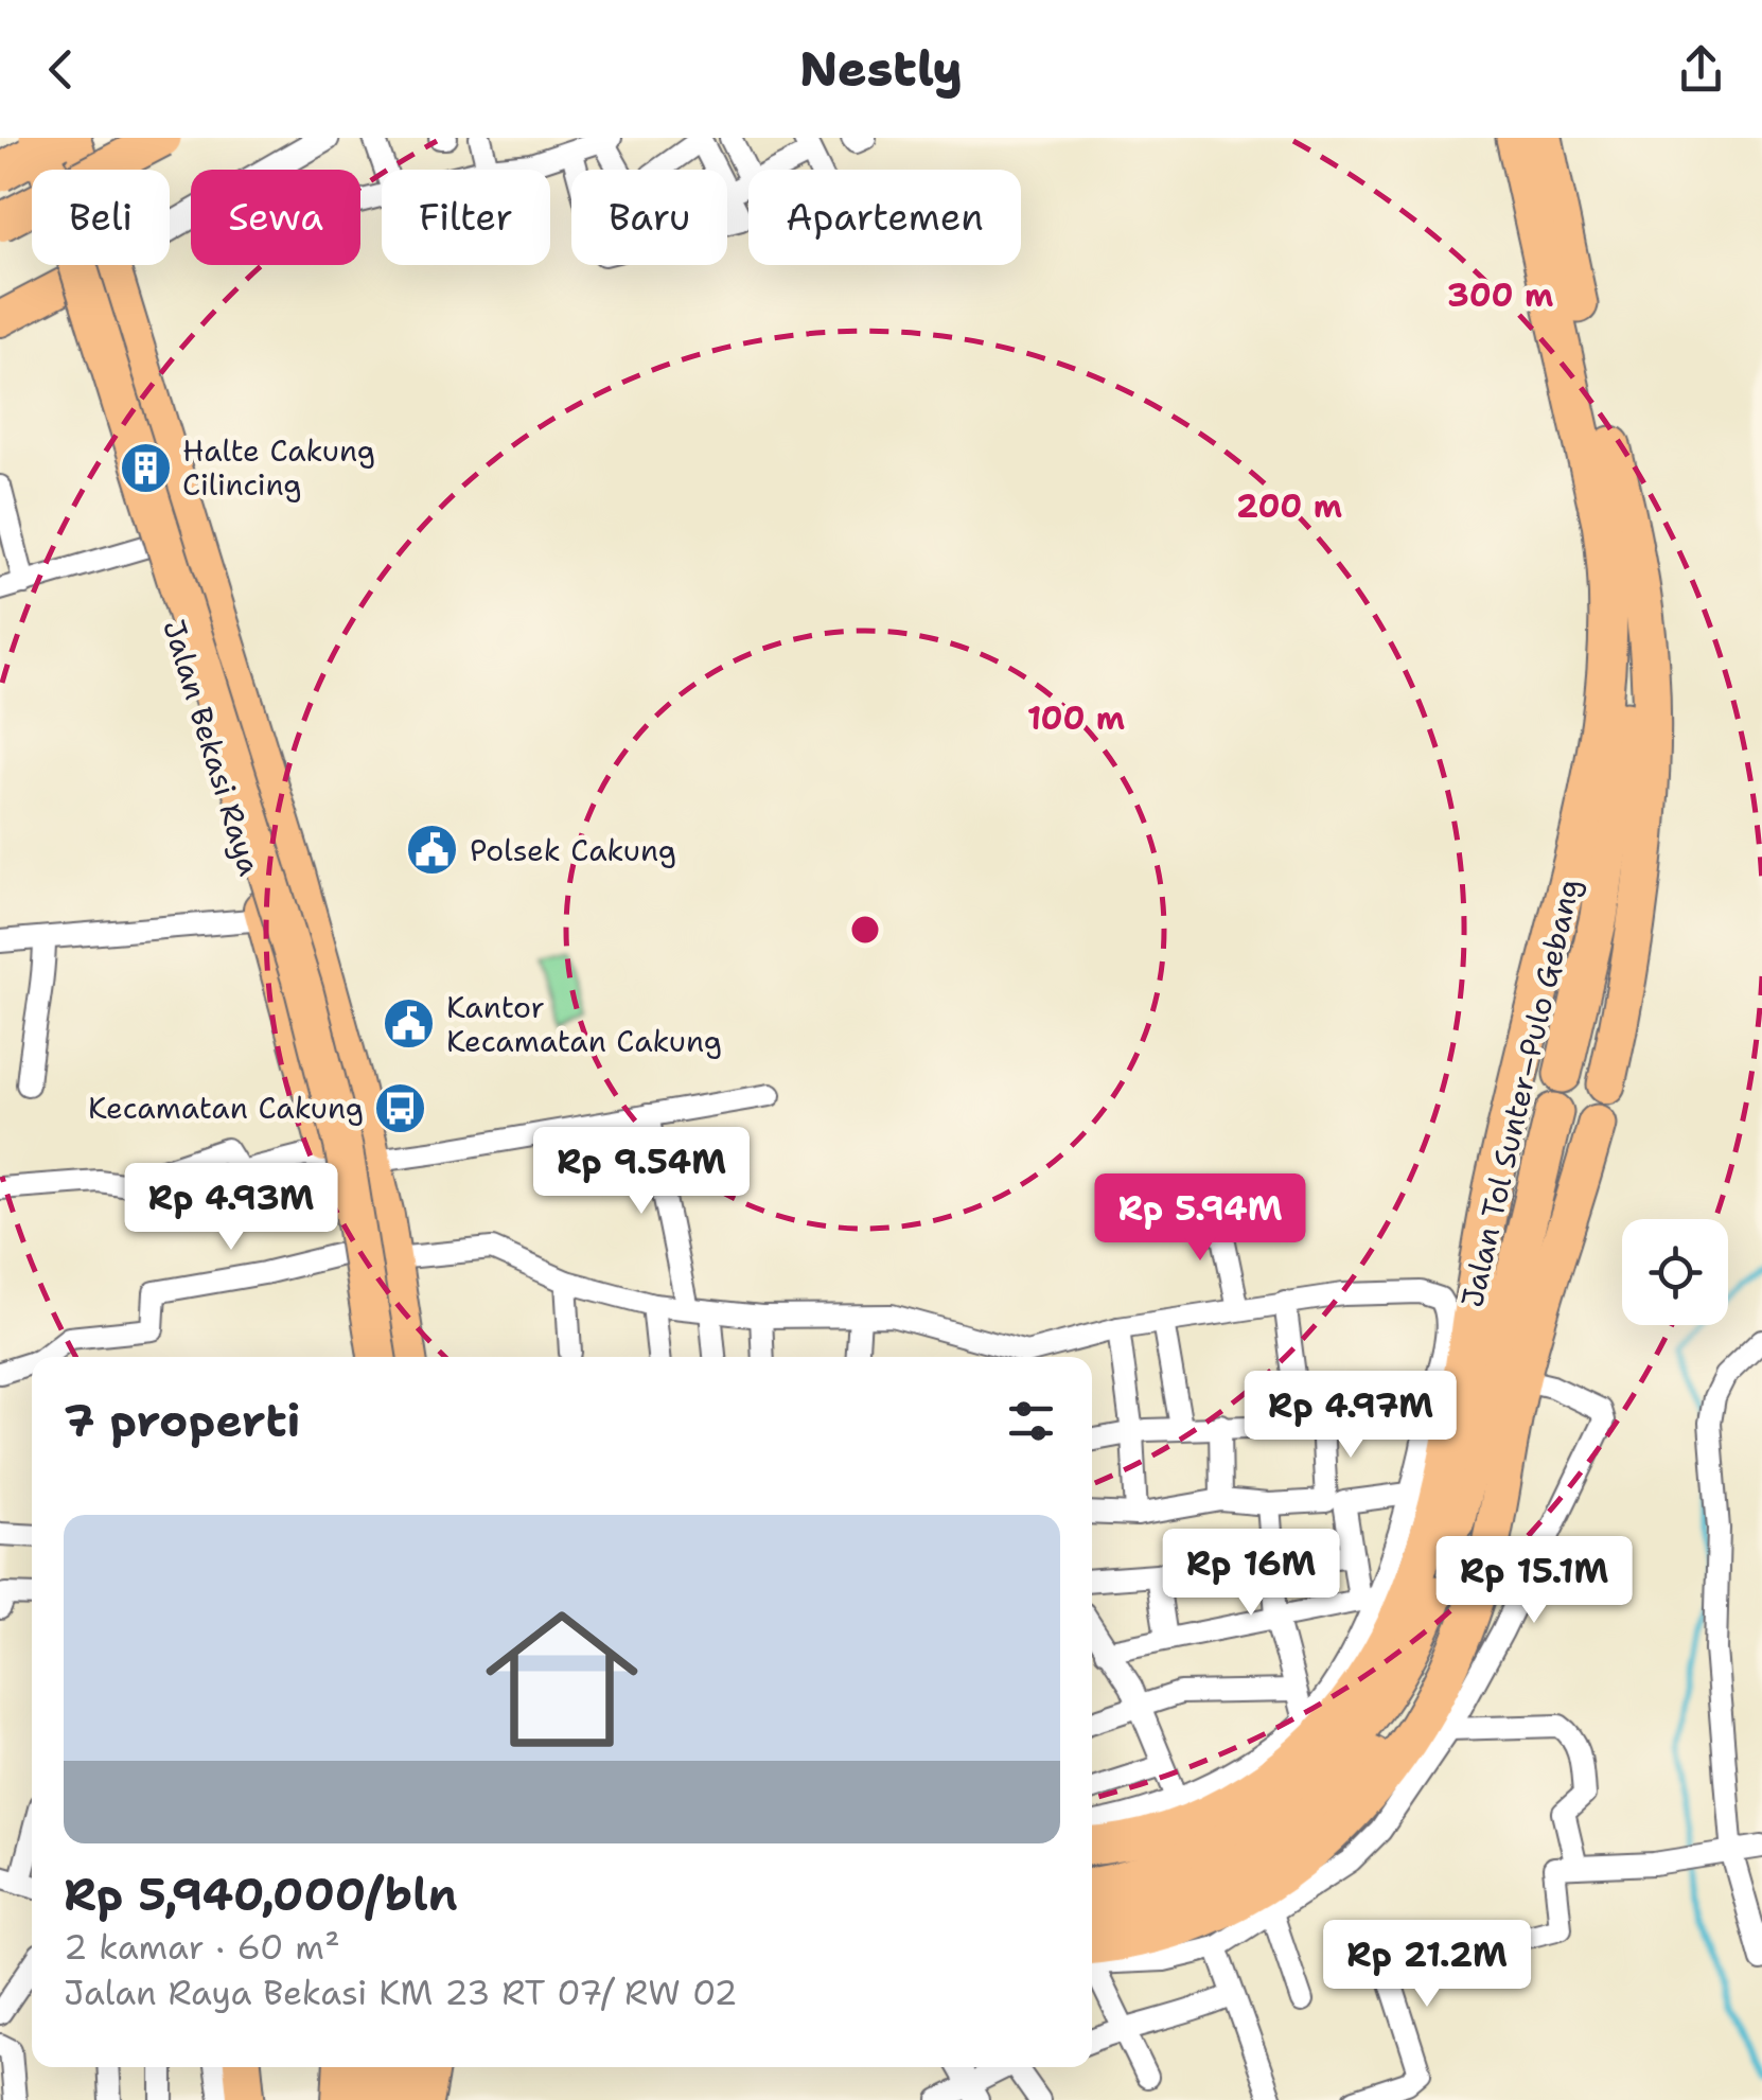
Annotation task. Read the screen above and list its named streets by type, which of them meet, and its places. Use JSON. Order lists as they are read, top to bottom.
{
  "streets": {
    "highway": ["Jalan Bekasi Raya", "Jalan Tol Sunter–Pulo Gebang"]
  },
  "places": {
    "building": ["Halte Cakung Cilincing"],
    "public building": ["Polsek Cakung", "Kantor Kecamatan Cakung"],
    "bus stop": ["Kecamatan Cakung"]
  },
  "page": {
    "header": "Nestly",
    "chip": [
      "Beli",
      "Sewa",
      "Filter",
      "Baru",
      "Apartemen"
    ],
    "price": [
      "Rp 9.54M",
      "Rp 4.93M",
      "Rp 5.94M",
      "Rp 4.97M",
      "Rp 16M",
      "Rp 15.1M",
      "Rp 21.2M"
    ],
    "heading": "7 properti",
    "list": [
      {
        "name": "Rp 5,940,000/bln",
        "note": "2 kamar · 60 m² · Jalan Raya Bekasi KM 23 RT 07/ RW 02"
      }
    ]
  },
  "rings": ["300 m", "200 m", "100 m"]
}
